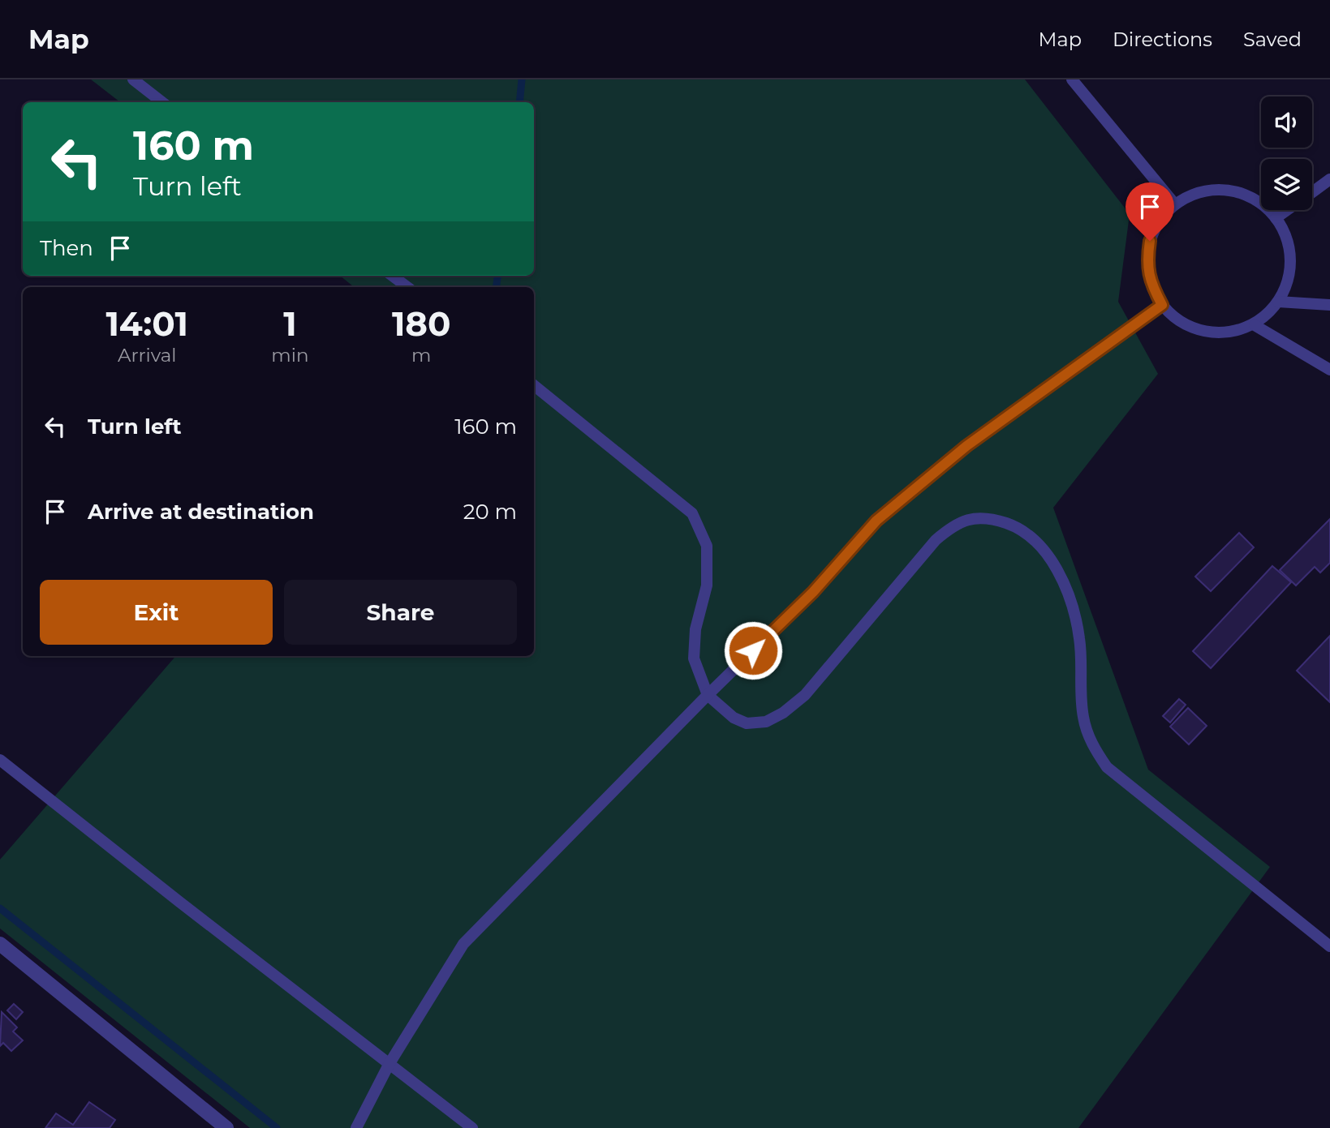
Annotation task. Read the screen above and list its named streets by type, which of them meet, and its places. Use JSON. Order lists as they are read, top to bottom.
{
  "page": {
    "header": "Map",
    "nav": ["Map", "Directions", "Saved"],
    "turn": ["160 m", "Turn left"],
    "then": "Then",
    "eta": [
      "14:01",
      "Arrival",
      "1",
      "min",
      "180",
      "m"
    ],
    "list": [
      {
        "name": "Turn left",
        "value": "160 m"
      },
      {
        "name": "Arrive at destination",
        "value": "20 m"
      }
    ],
    "buttons": ["Exit", "Share"]
  }
}
